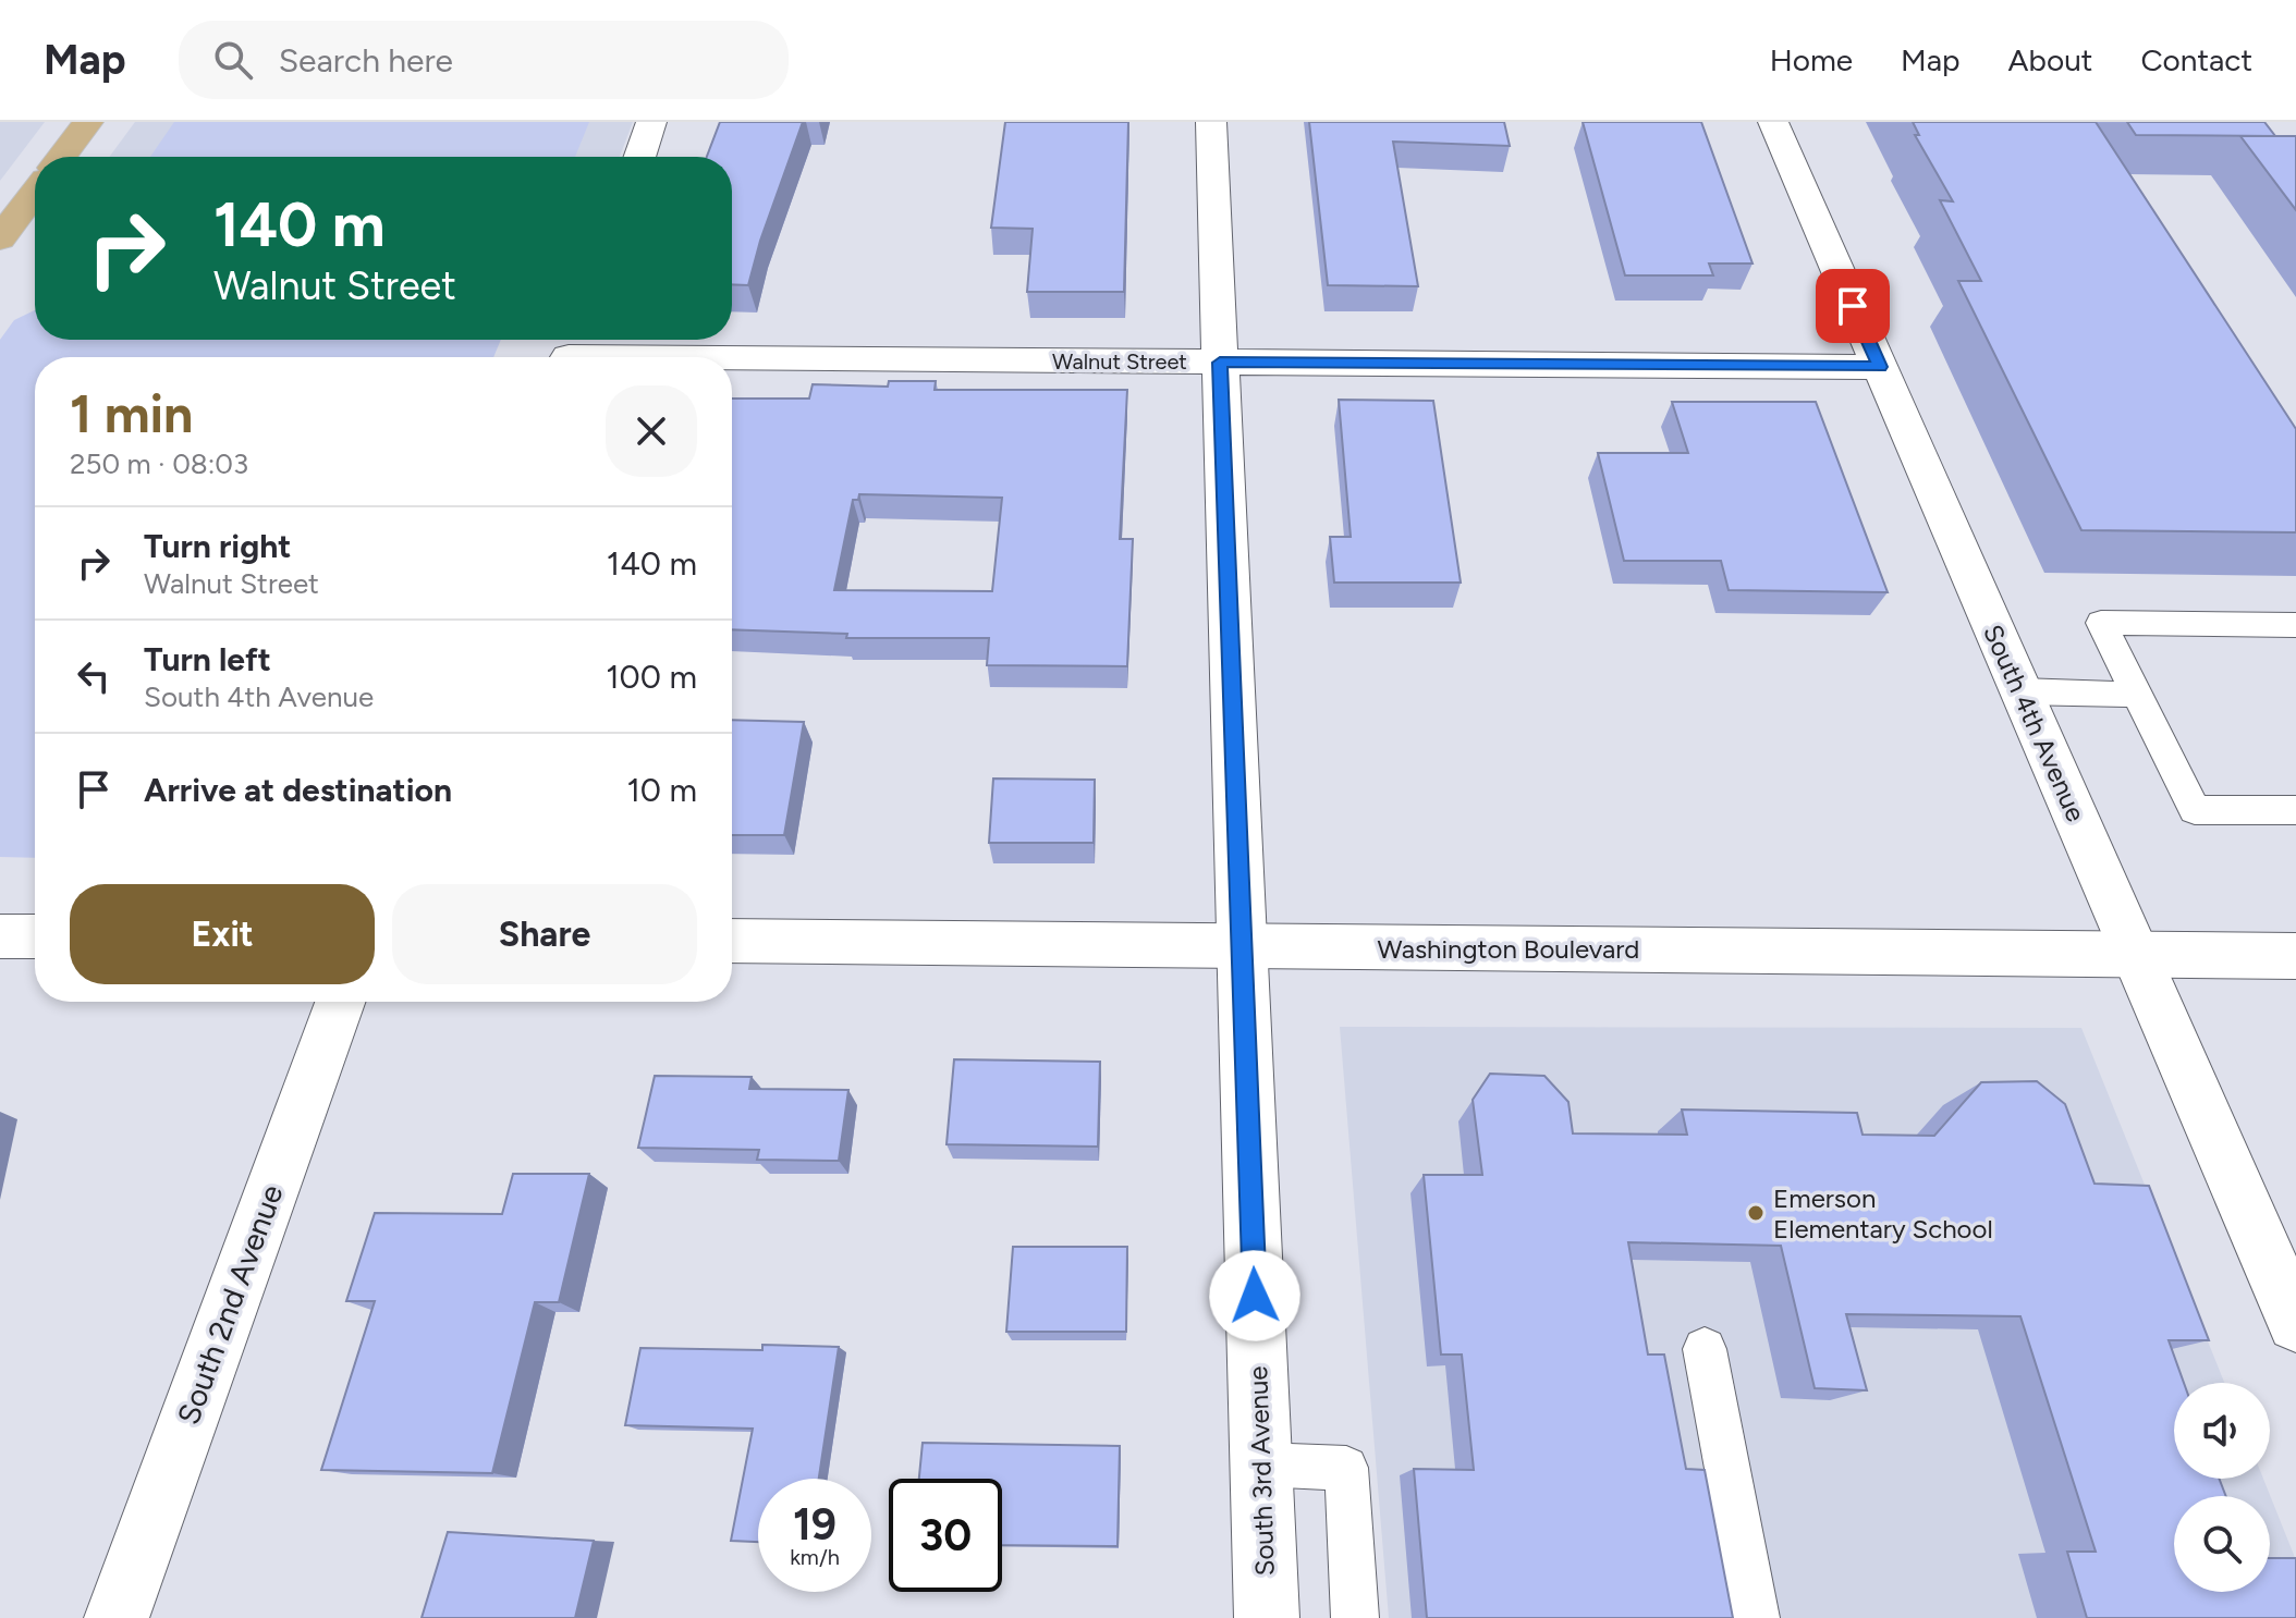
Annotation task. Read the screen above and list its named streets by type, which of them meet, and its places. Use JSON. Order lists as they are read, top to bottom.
{
  "streets": {
    "street": [
      "Walnut Street",
      "South 4th Avenue",
      "Washington Boulevard",
      "South 2nd Avenue",
      "South 3rd Avenue"
    ]
  },
  "crossings": [
    ["Walnut Street", "South 4th Avenue"],
    ["Walnut Street", "South 3rd Avenue"],
    ["South 4th Avenue", "Washington Boulevard"],
    ["Washington Boulevard", "South 3rd Avenue"]
  ],
  "places": ["Emerson Elementary School"],
  "page": {
    "header": "Map",
    "search": "Search here",
    "nav": [
      "Home",
      "Map",
      "About",
      "Contact"
    ],
    "turn": ["140 m", "Walnut Street"],
    "heading": ["1 min", "250 m · 08:03"],
    "list": [
      {
        "name": "Turn right",
        "note": "Walnut Street",
        "value": "140 m"
      },
      {
        "name": "Turn left",
        "note": "South 4th Avenue",
        "value": "100 m"
      },
      {
        "name": "Arrive at destination",
        "value": "10 m"
      }
    ],
    "buttons": ["Exit", "Share"],
    "speed": "19 km/h",
    "limit": "30"
  }
}
